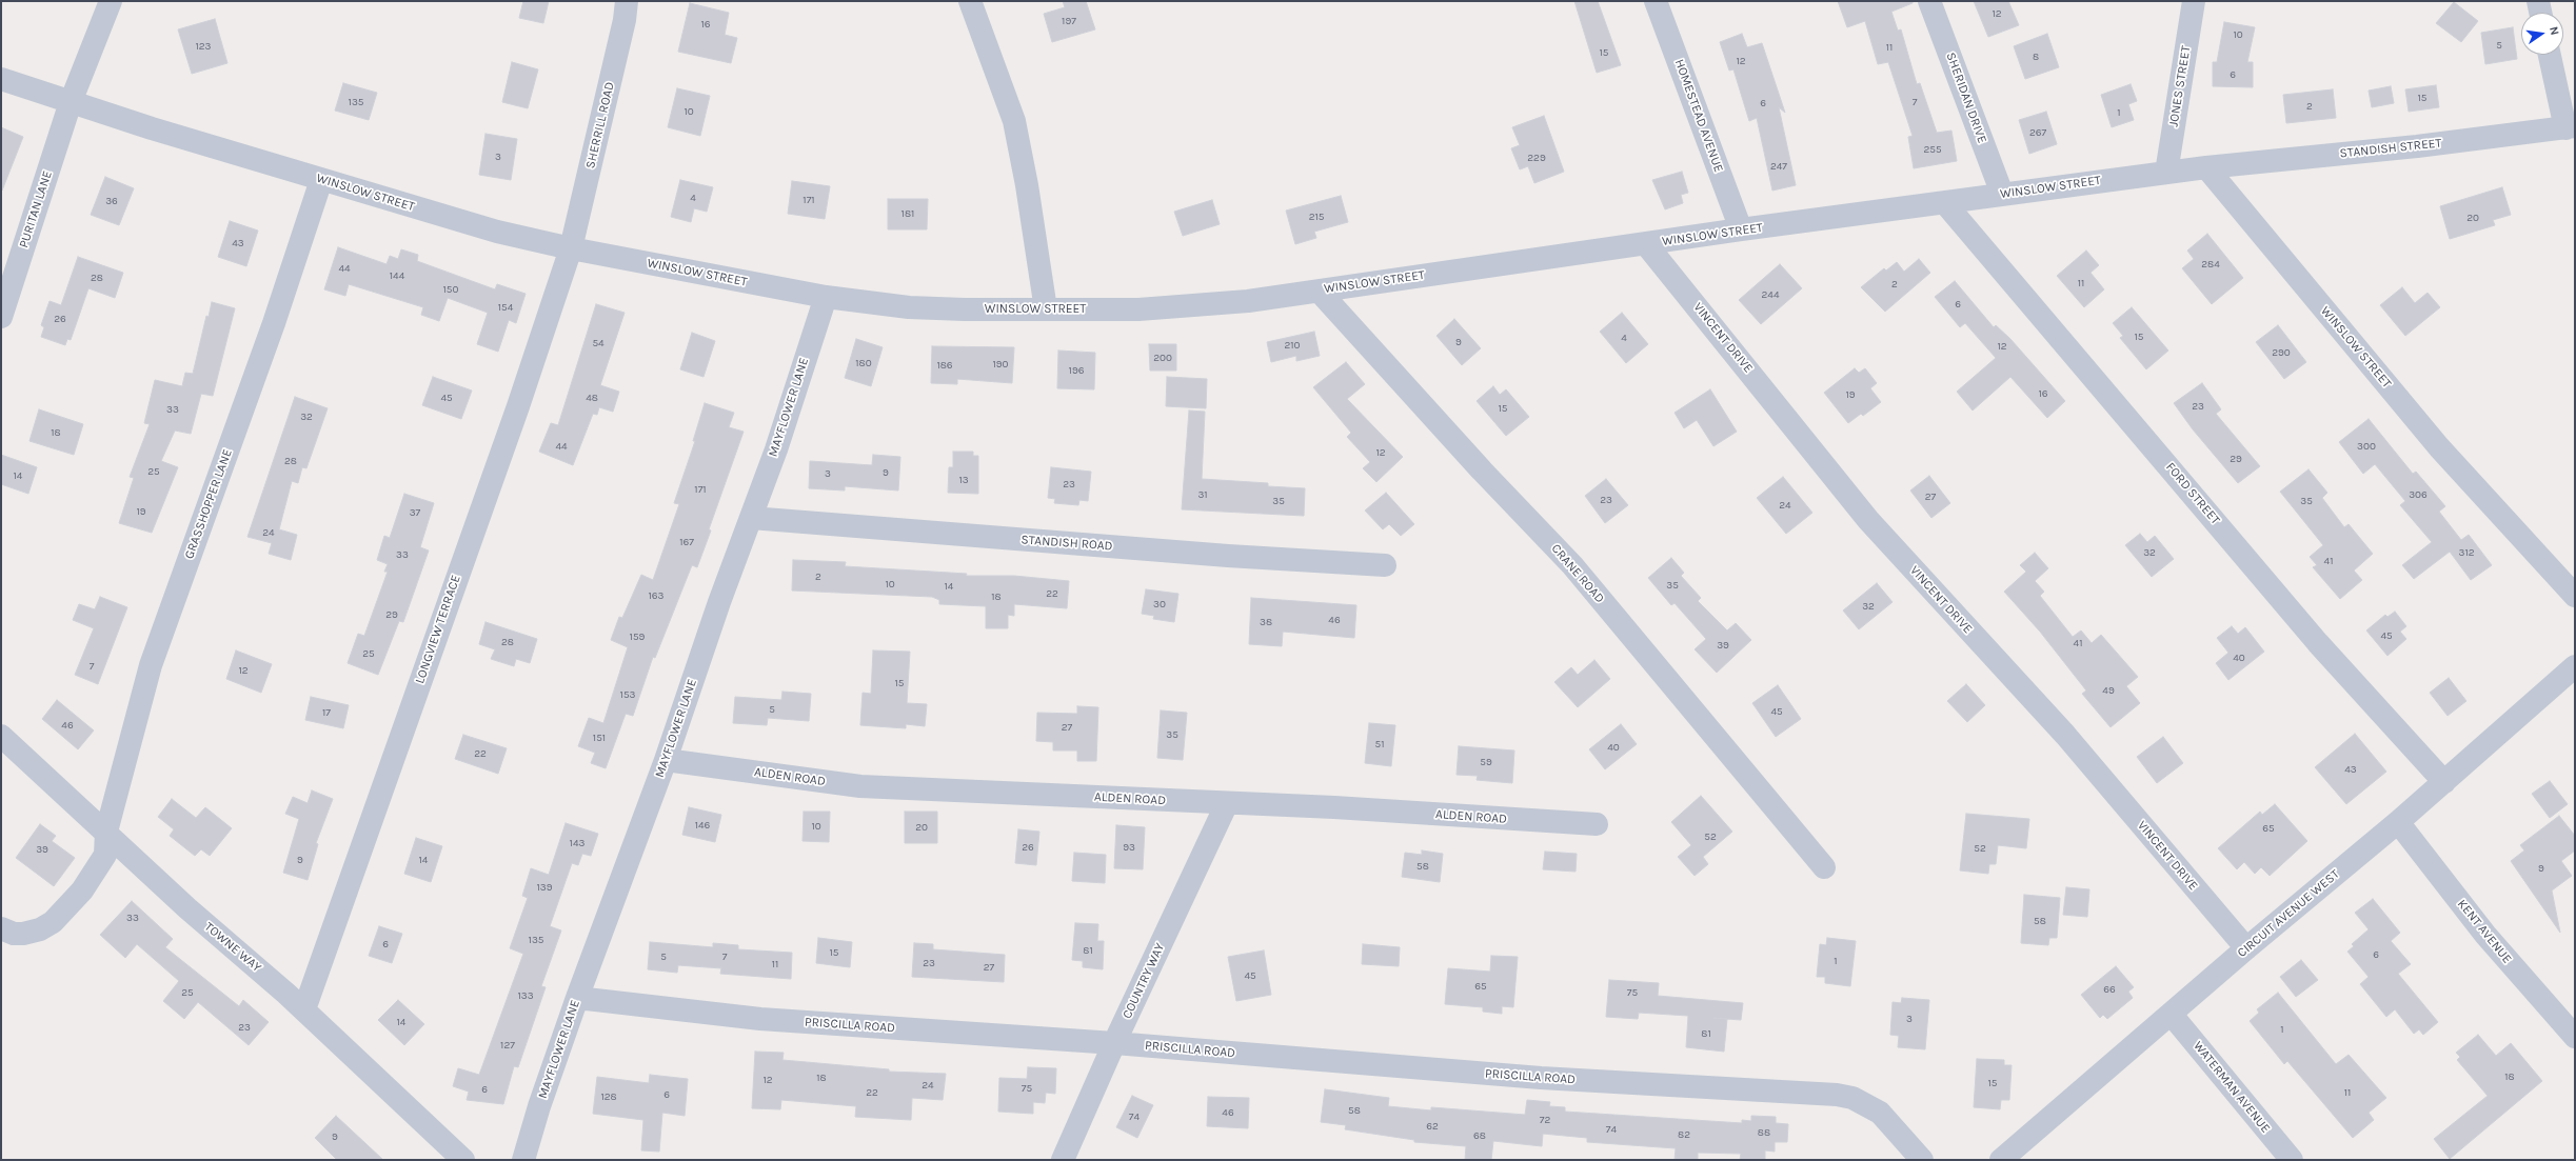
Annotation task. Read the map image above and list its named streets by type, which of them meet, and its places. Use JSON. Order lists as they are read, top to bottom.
{
  "streets": {
    "street": [
      "JONES STREET",
      "SHERIDAN DRIVE",
      "HOMESTEAD AVENUE",
      "SHERRILL ROAD",
      "STANDISH STREET",
      "WINSLOW STREET",
      "PURITAN LANE",
      "VINCENT DRIVE",
      "MAYFLOWER LANE",
      "FORD STREET",
      "GRASSHOPPER LANE",
      "STANDISH ROAD",
      "CRANE ROAD",
      "LONGVIEW TERRACE",
      "ALDEN ROAD",
      "CIRCUIT AVENUE WEST",
      "KENT AVENUE",
      "TOWNE WAY",
      "COUNTRY WAY",
      "PRISCILLA ROAD",
      "WATERMAN AVENUE"
    ]
  },
  "crossings": [
    ["JONES STREET", "WINSLOW STREET"],
    ["SHERIDAN DRIVE", "WINSLOW STREET"],
    ["HOMESTEAD AVENUE", "WINSLOW STREET"],
    ["SHERRILL ROAD", "WINSLOW STREET"],
    ["SHERRILL ROAD", "LONGVIEW TERRACE"],
    ["STANDISH STREET", "WINSLOW STREET"],
    ["WINSLOW STREET", "PURITAN LANE"],
    ["WINSLOW STREET", "VINCENT DRIVE"],
    ["WINSLOW STREET", "MAYFLOWER LANE"],
    ["WINSLOW STREET", "FORD STREET"],
    ["WINSLOW STREET", "GRASSHOPPER LANE"],
    ["WINSLOW STREET", "CRANE ROAD"],
    ["WINSLOW STREET", "LONGVIEW TERRACE"],
    ["VINCENT DRIVE", "CIRCUIT AVENUE WEST"],
    ["MAYFLOWER LANE", "STANDISH ROAD"],
    ["MAYFLOWER LANE", "ALDEN ROAD"],
    ["MAYFLOWER LANE", "PRISCILLA ROAD"],
    ["FORD STREET", "CIRCUIT AVENUE WEST"],
    ["GRASSHOPPER LANE", "TOWNE WAY"],
    ["LONGVIEW TERRACE", "TOWNE WAY"],
    ["ALDEN ROAD", "COUNTRY WAY"],
    ["CIRCUIT AVENUE WEST", "KENT AVENUE"],
    ["CIRCUIT AVENUE WEST", "WATERMAN AVENUE"],
    ["COUNTRY WAY", "PRISCILLA ROAD"]
  ],
  "house_numbers": [
    "12",
    "197",
    "16",
    "10",
    "5",
    "123",
    "11",
    "15",
    "8",
    "12",
    "6",
    "15",
    "135",
    "7",
    "6",
    "2",
    "10",
    "1",
    "267",
    "255",
    "3",
    "229",
    "247",
    "4",
    "171",
    "36",
    "181",
    "215",
    "20",
    "43",
    "284",
    "44",
    "144",
    "28",
    "11",
    "2",
    "150",
    "244",
    "6",
    "154",
    "26",
    "15",
    "4",
    "9",
    "54",
    "210",
    "12",
    "290",
    "200",
    "180",
    "190",
    "186",
    "196",
    "16",
    "19",
    "45",
    "48",
    "23",
    "15",
    "33",
    "32",
    "18",
    "44",
    "300",
    "12",
    "29",
    "28",
    "25",
    "9",
    "3",
    "14",
    "13",
    "23",
    "171",
    "31",
    "306",
    "27",
    "23",
    "35",
    "35",
    "24",
    "19",
    "37",
    "24",
    "167",
    "32",
    "312",
    "33",
    "41",
    "2",
    "10",
    "35",
    "14",
    "22",
    "163",
    "18",
    "30",
    "32",
    "29",
    "46",
    "38",
    "45",
    "159",
    "28",
    "41",
    "39",
    "25",
    "40",
    "7",
    "12",
    "15",
    "49",
    "153",
    "5",
    "45",
    "17",
    "46",
    "27",
    "35",
    "151",
    "51",
    "40",
    "22",
    "59",
    "43",
    "146",
    "10",
    "20",
    "65",
    "52",
    "143",
    "26",
    "93",
    "52",
    "39",
    "9",
    "14",
    "58",
    "9",
    "139",
    "33",
    "58",
    "135",
    "6",
    "81",
    "15",
    "6",
    "5",
    "7",
    "1",
    "23",
    "11",
    "27",
    "45",
    "65",
    "66",
    "25",
    "75",
    "133",
    "3",
    "14",
    "23",
    "1",
    "81",
    "127",
    "18",
    "18",
    "12",
    "15",
    "24",
    "75",
    "6",
    "22",
    "11",
    "6",
    "128",
    "58",
    "46",
    "74",
    "72",
    "62",
    "74",
    "88",
    "82",
    "68",
    "9"
  ],
  "north": "right"
}
